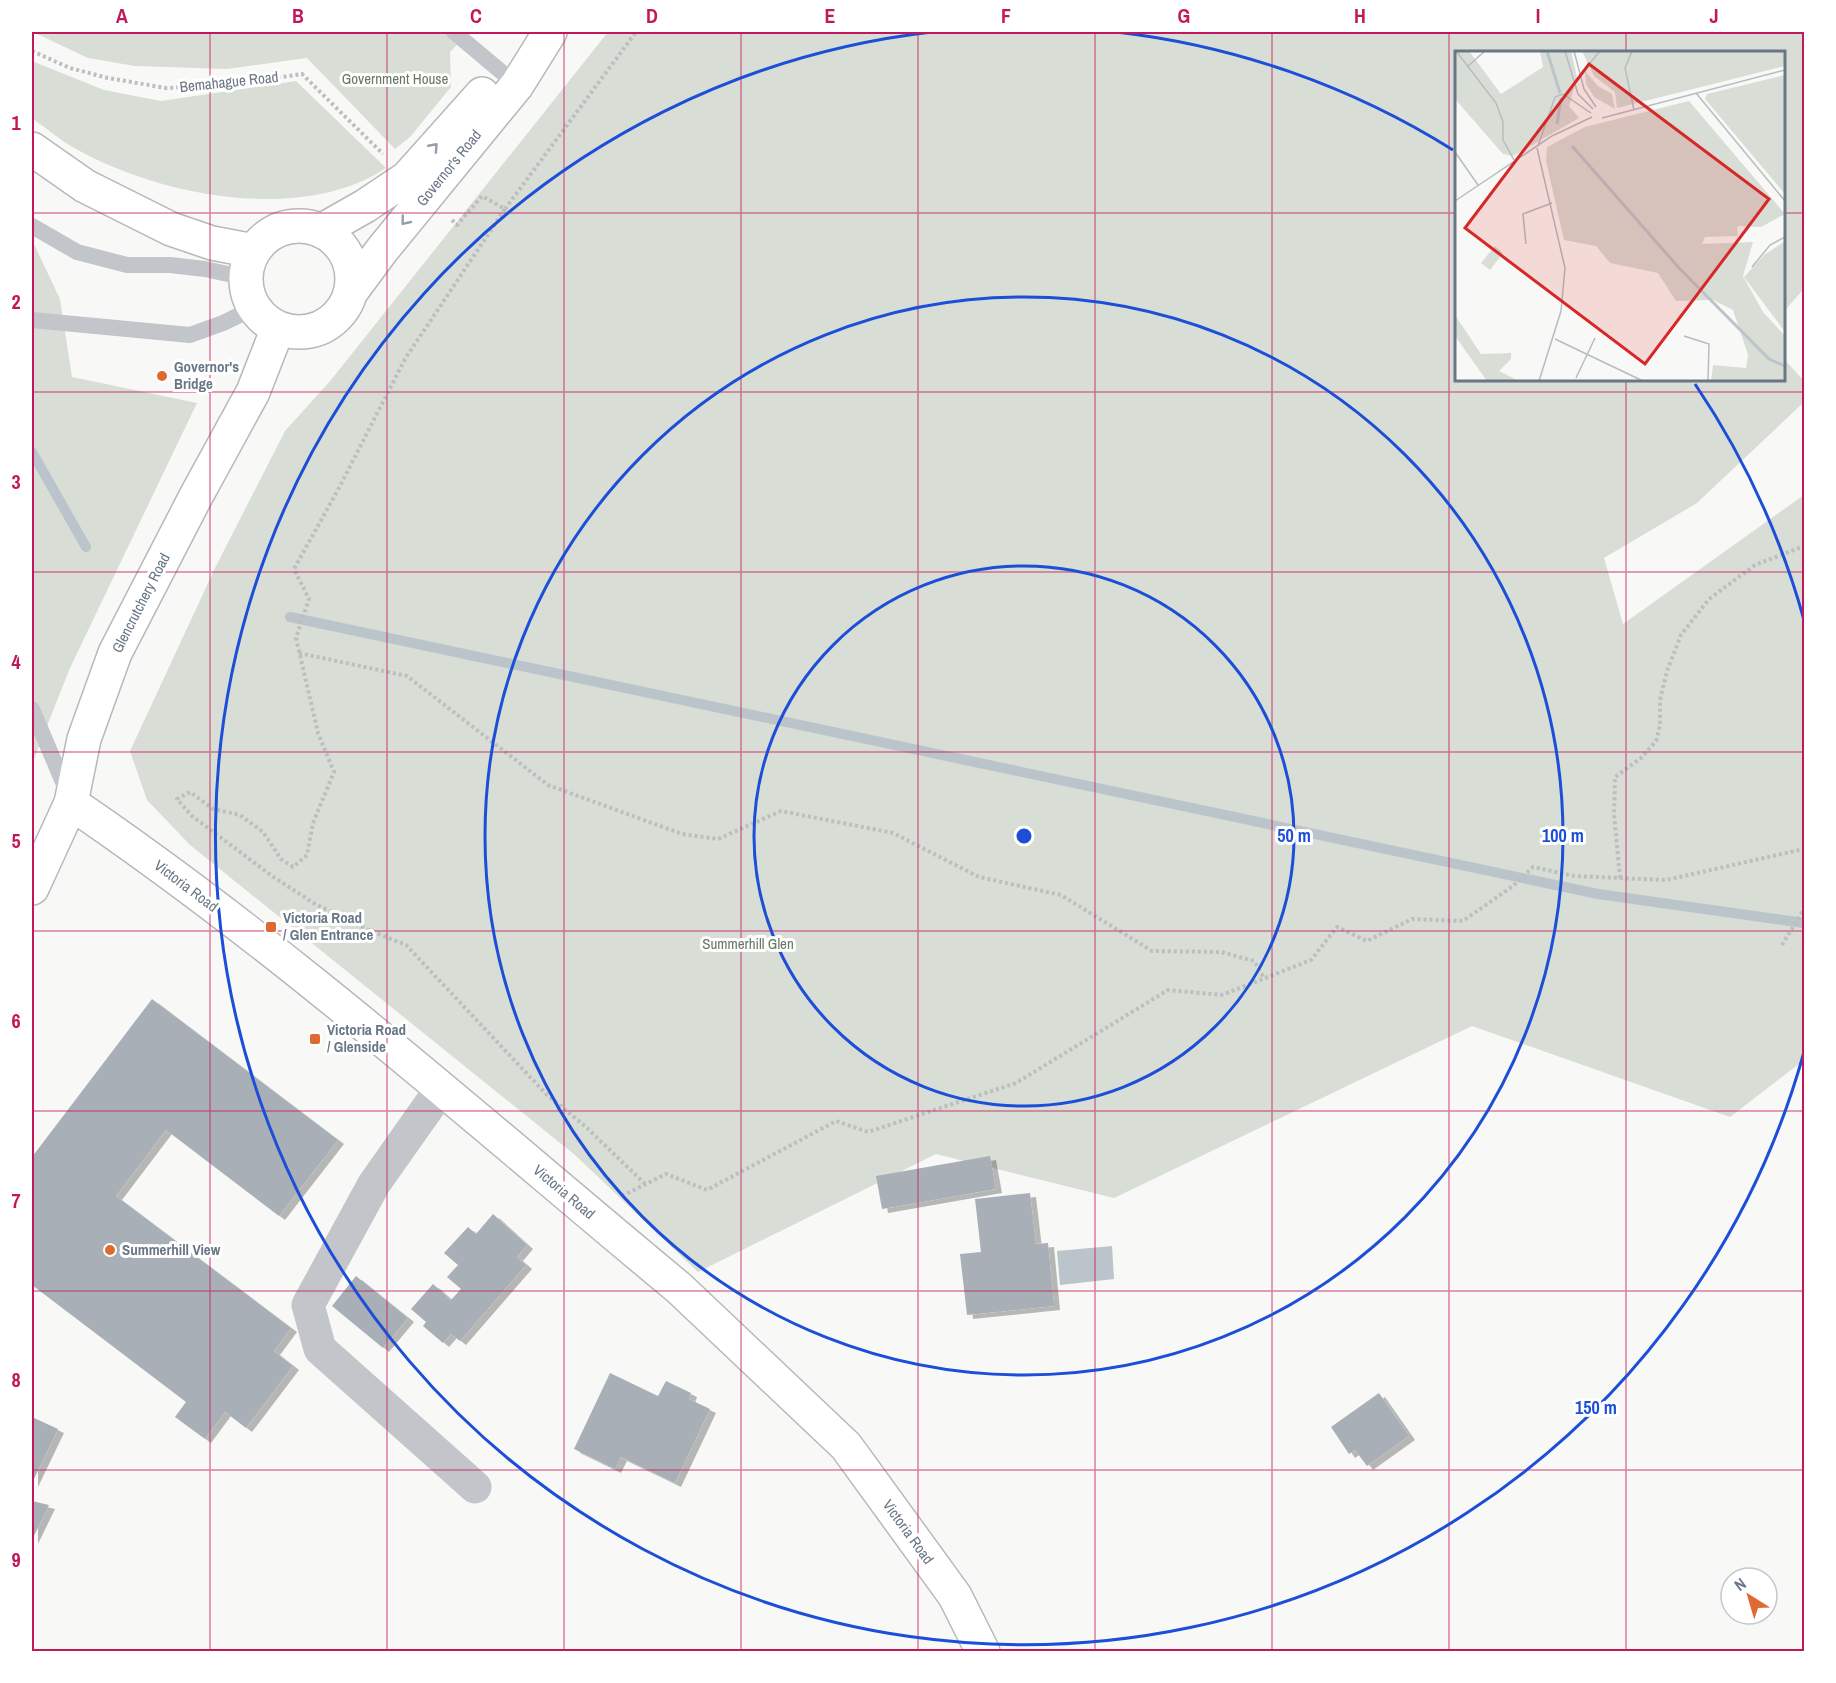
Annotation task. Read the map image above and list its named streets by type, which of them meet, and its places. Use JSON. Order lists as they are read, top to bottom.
{
  "streets": {
    "main road": ["Governor's Road", "Glencrutchery Road", "Victoria Road"],
    "path": ["Bemahague Road"]
  },
  "crossings": [
    ["Governor's Road", "Glencrutchery Road"],
    ["Glencrutchery Road", "Victoria Road"]
  ],
  "parks": ["Government House", "Summerhill Glen"],
  "places": {
    "other": ["Governor's Bridge", "Summerhill View"],
    "transit": ["Victoria Road / Glen Entrance", "Victoria Road / Glenside"]
  },
  "north": "top left",
  "grid": {
    "columns": [
      "A",
      "B",
      "C",
      "D",
      "E",
      "F",
      "G",
      "H",
      "I",
      "J"
    ],
    "rows": [
      "1",
      "2",
      "3",
      "4",
      "5",
      "6",
      "7",
      "8",
      "9"
    ]
  },
  "rings": ["50 m", "100 m", "150 m"]
}
